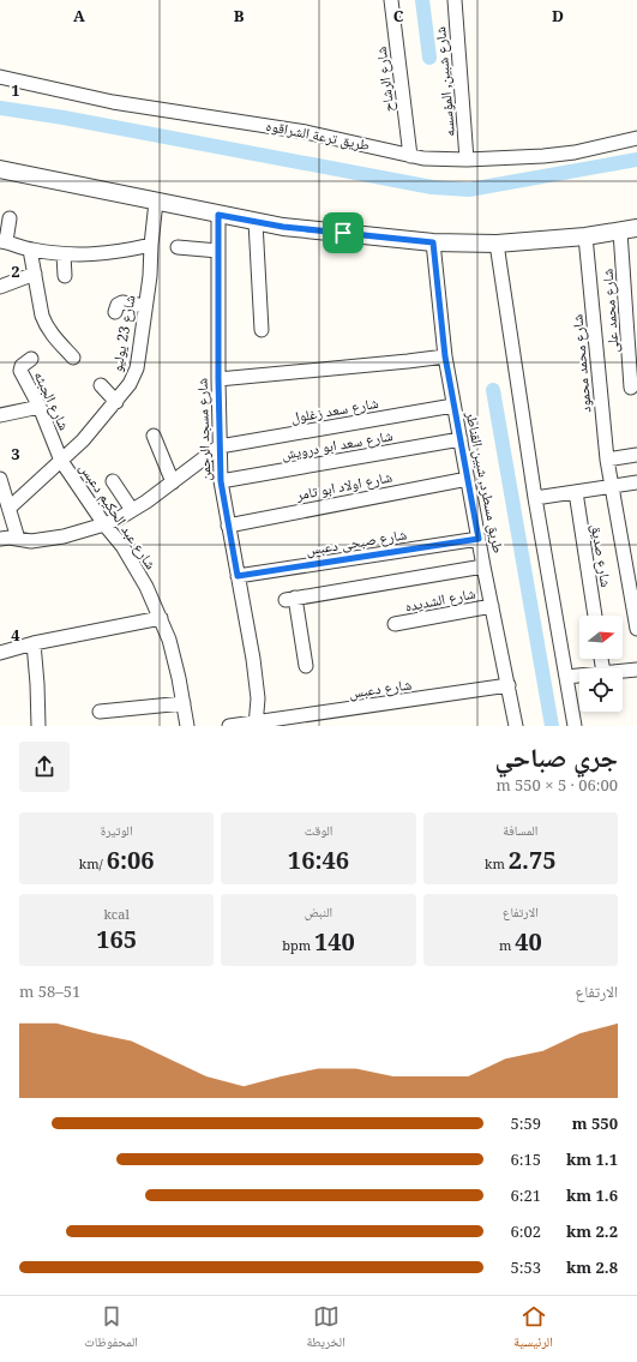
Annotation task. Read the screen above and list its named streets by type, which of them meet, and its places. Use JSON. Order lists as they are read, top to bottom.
{
  "streets": {
    "street": [
      "شارع الرشاح",
      "شارع شبين, المؤسسه",
      "طريق ترعة الشراقوه",
      "شارع محمد على",
      "شارع 23 يوليو",
      "شارع محمد محمود",
      "شارع الجبثه",
      "شارع سعد زغلول",
      "شارع مسجد الرحمن",
      "شارع سعد ابو درويش",
      "طريق مسطرد, شبين القناطر",
      "شارع اولاد ابو تامر",
      "شارع عبد الحكيم دعبس",
      "شارع صبحى دعبس",
      "شارع صديق",
      "شارع الشديده",
      "شارع دعبس"
    ]
  },
  "crossings": [
    ["شارع الرشاح", "طريق ترعة الشراقوه"],
    ["شارع شبين, المؤسسه", "طريق ترعة الشراقوه"],
    ["شارع 23 يوليو", "شارع الجبثه"],
    ["شارع 23 يوليو", "شارع عبد الحكيم دعبس"],
    ["شارع الجبثه", "شارع عبد الحكيم دعبس"],
    ["شارع سعد زغلول", "شارع مسجد الرحمن"],
    ["شارع سعد زغلول", "طريق مسطرد, شبين القناطر"],
    ["شارع مسجد الرحمن", "شارع سعد ابو درويش"],
    ["شارع مسجد الرحمن", "شارع اولاد ابو تامر"],
    ["شارع مسجد الرحمن", "شارع صبحى دعبس"],
    ["شارع مسجد الرحمن", "شارع دعبس"],
    ["شارع سعد ابو درويش", "طريق مسطرد, شبين القناطر"],
    ["طريق مسطرد, شبين القناطر", "شارع اولاد ابو تامر"],
    ["طريق مسطرد, شبين القناطر", "شارع صبحى دعبس"],
    ["طريق مسطرد, شبين القناطر", "شارع الشديده"],
    ["طريق مسطرد, شبين القناطر", "شارع دعبس"]
  ],
  "north": "right",
  "page": {
    "heading": ["جري صباحي", "06:00 · 5 × 550 m"],
    "stats": [
      ["المسافة", "2.75 km"],
      ["الوقت", "16:46"],
      ["الوتيرة", "6:06 /km"],
      ["الارتفاع", "40 m"],
      ["النبض", "140 bpm"],
      ["kcal", "165"]
    ],
    "chart": ["الارتفاع", "51–58 m"],
    "list": [
      {
        "name": "550 m",
        "note": "5:59"
      },
      {
        "name": "1.1 km",
        "note": "6:15"
      },
      {
        "name": "1.6 km",
        "note": "6:21"
      },
      {
        "name": "2.2 km",
        "note": "6:02"
      },
      {
        "name": "2.8 km",
        "note": "5:53"
      }
    ],
    "tabs": ["الرئيسية", "الخريطة", "المحفوظات"]
  },
  "grid": {
    "columns": [
      "A",
      "B",
      "C",
      "D"
    ],
    "rows": [
      "1",
      "2",
      "3",
      "4"
    ]
  }
}
